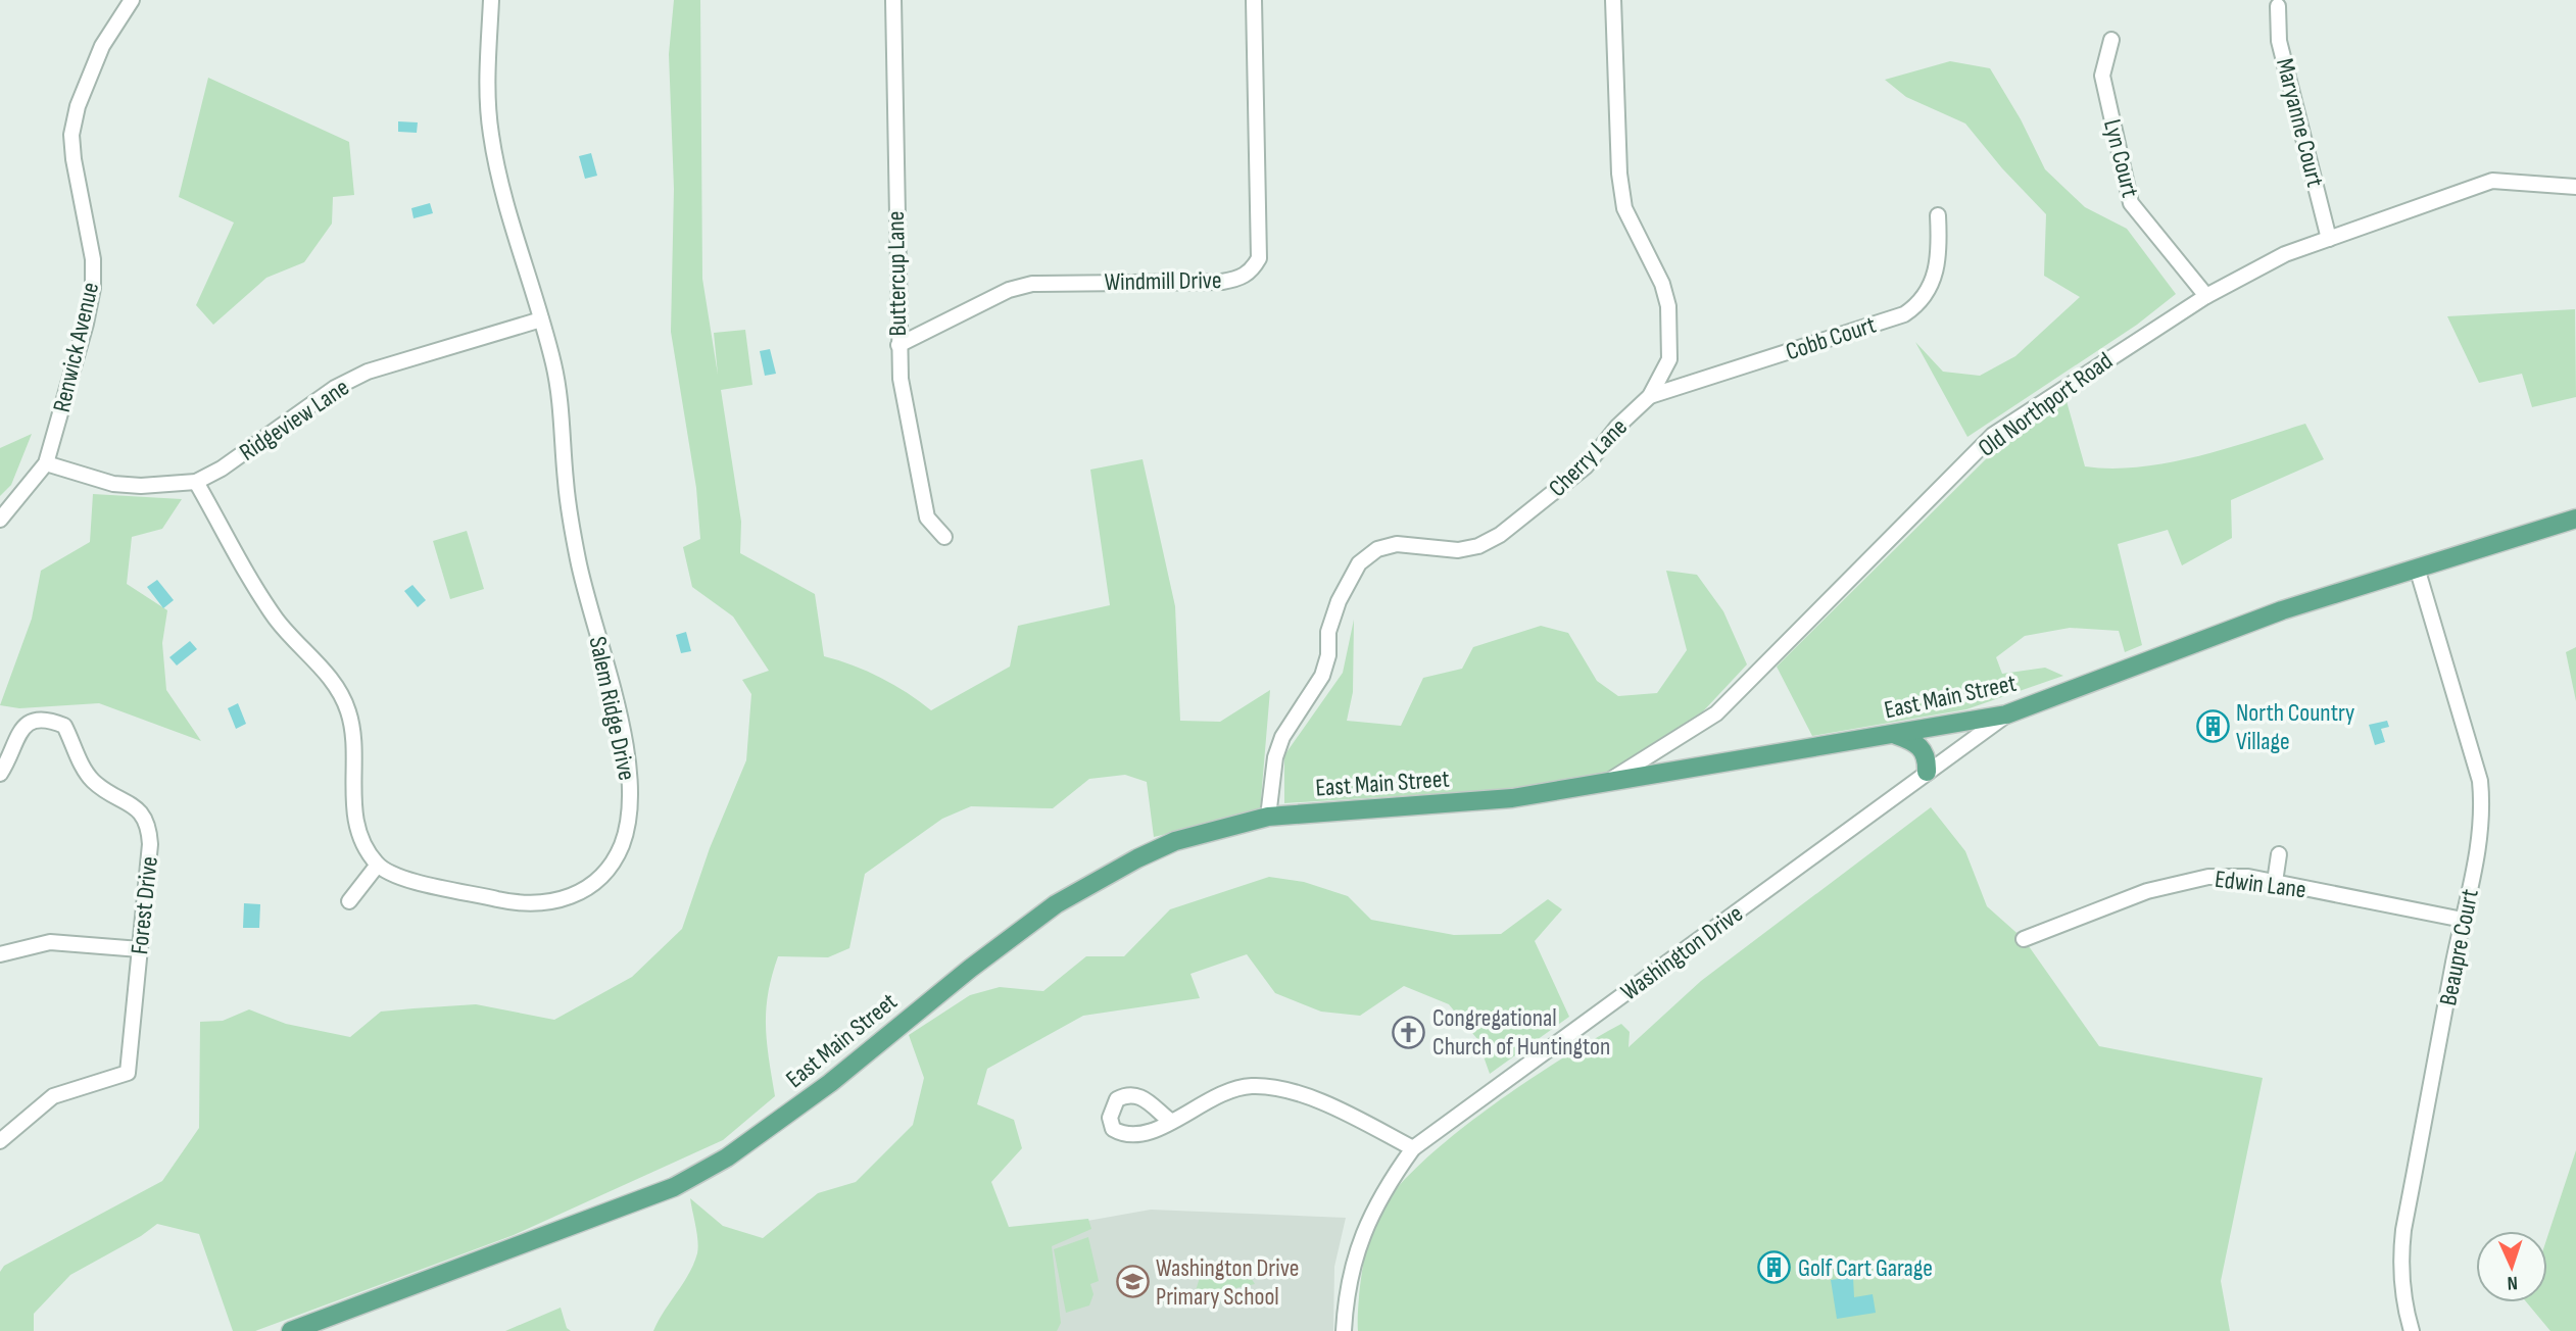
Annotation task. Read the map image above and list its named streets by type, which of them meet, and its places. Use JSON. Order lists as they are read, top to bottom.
{
  "streets": {
    "main road": ["East Main Street"],
    "street": [
      "Maryanne Court",
      "Lyn Court",
      "Buttercup Lane",
      "Windmill Drive",
      "Cobb Court",
      "Renwick Avenue",
      "Old Northport Road",
      "Ridgeview Lane",
      "Cherry Lane",
      "Salem Ridge Drive",
      "Edwin Lane",
      "Forest Drive",
      "Beaupre Court",
      "Washington Drive"
    ]
  },
  "crossings": [
    ["Maryanne Court", "Old Northport Road"],
    ["Lyn Court", "Old Northport Road"],
    ["Buttercup Lane", "Windmill Drive"],
    ["Cobb Court", "Cherry Lane"],
    ["Renwick Avenue", "Ridgeview Lane"],
    ["Old Northport Road", "East Main Street"],
    ["Ridgeview Lane", "Salem Ridge Drive"],
    ["Cherry Lane", "East Main Street"],
    ["East Main Street", "Beaupre Court"],
    ["East Main Street", "Washington Drive"],
    ["Edwin Lane", "Beaupre Court"]
  ],
  "places": {
    "building": ["North Country Village", "Golf Cart Garage"],
    "church": ["Congregational Church of Huntington"],
    "school or university": ["Washington Drive Primary School"]
  },
  "north": "bottom"
}
